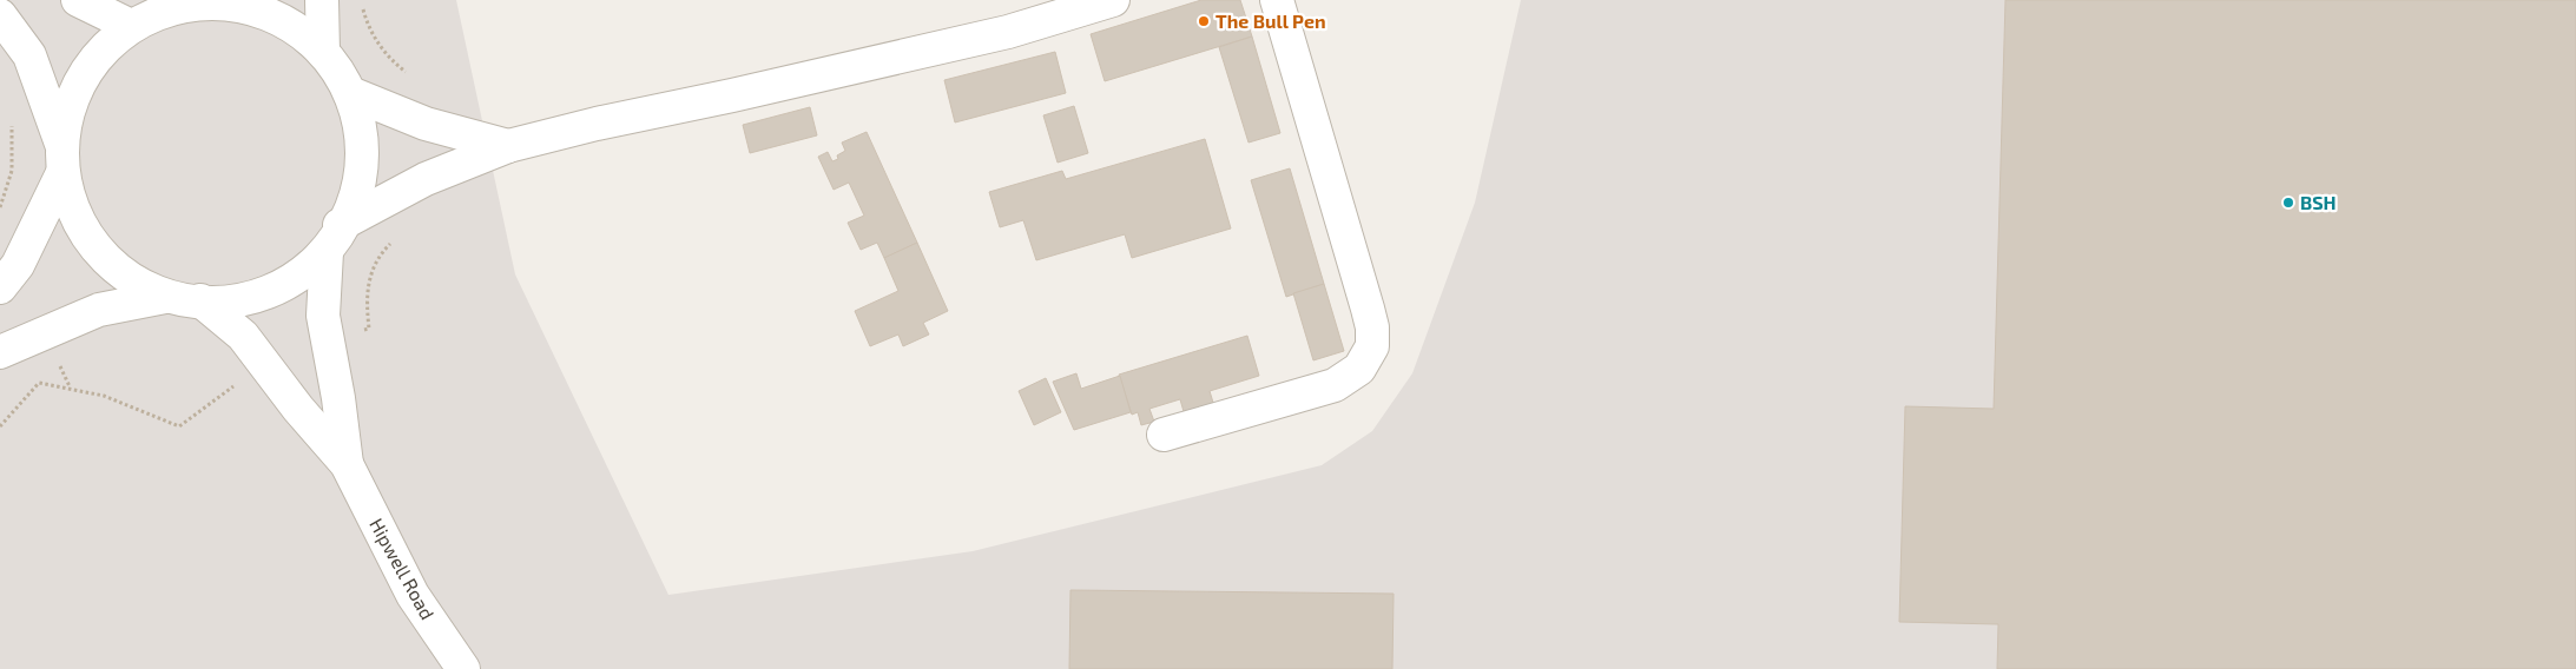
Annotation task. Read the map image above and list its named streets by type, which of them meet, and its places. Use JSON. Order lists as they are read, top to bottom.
{
  "streets": {
    "street": ["Hipwell Road"]
  },
  "places": ["The Bull Pen", "BSH"]
}
